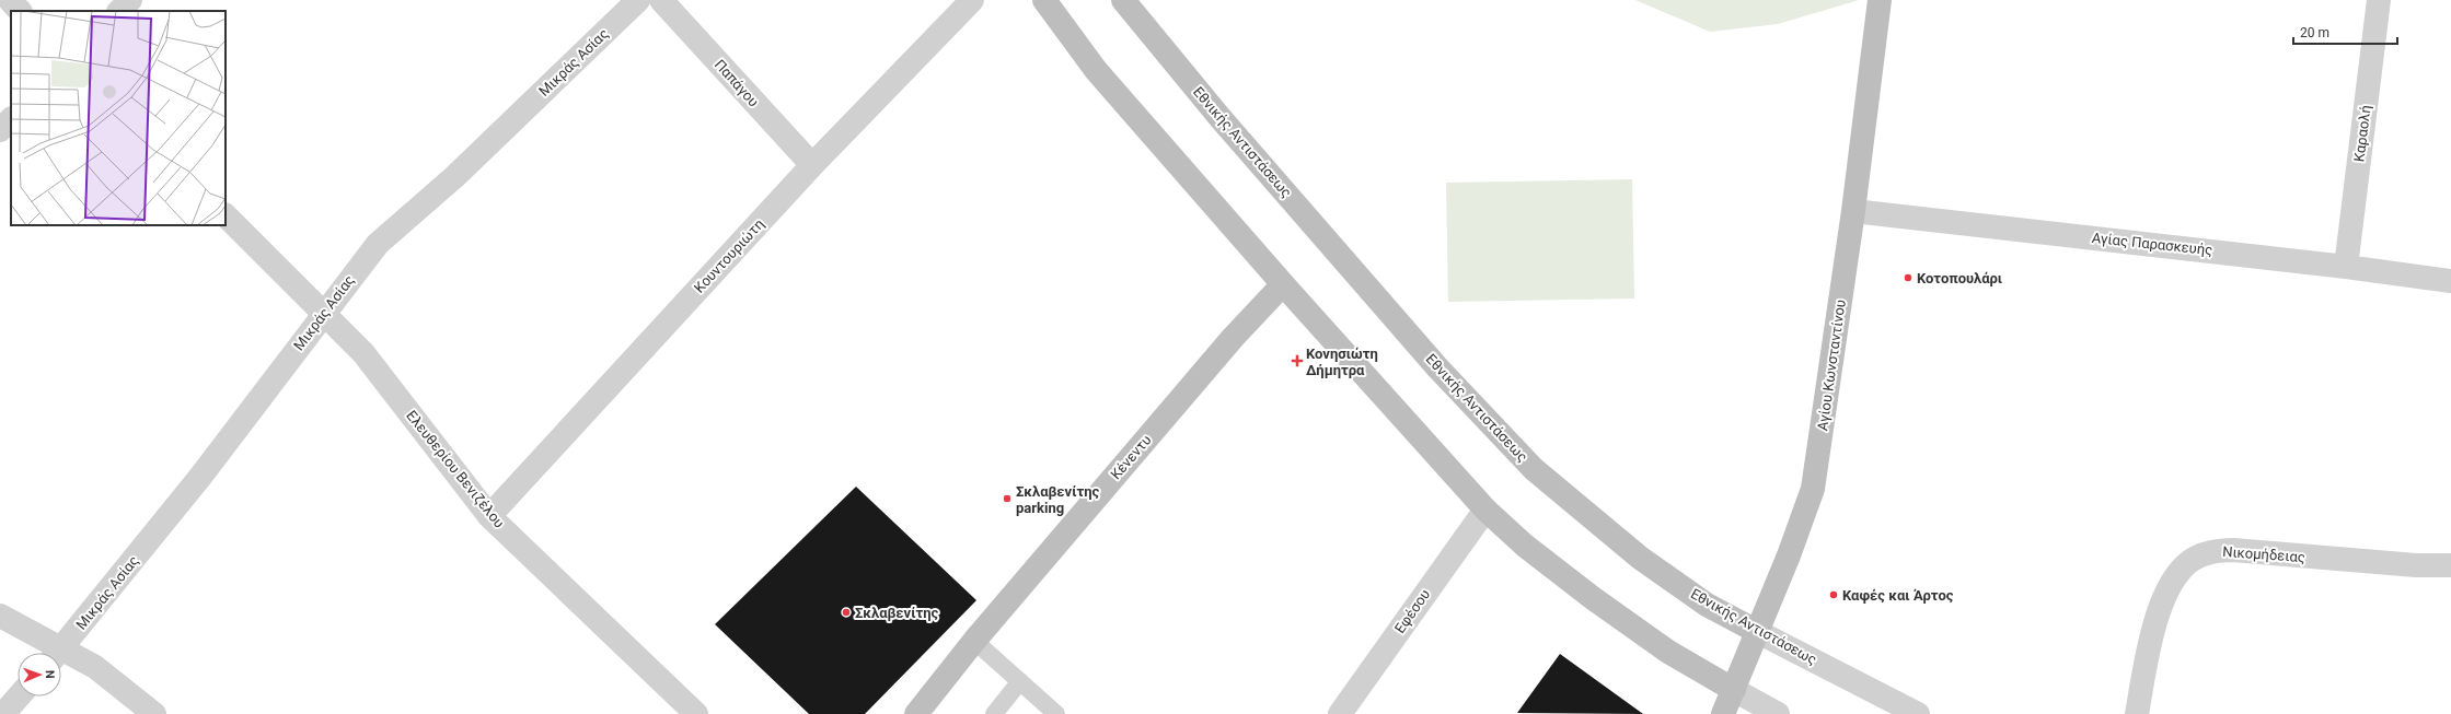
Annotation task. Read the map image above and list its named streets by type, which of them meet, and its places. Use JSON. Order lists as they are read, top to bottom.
{
  "streets": {
    "main road": ["Εθνικής Αντιστάσεως", "Αγίου Κωνσταντίνου", "Κένεντυ"],
    "street": [
      "Μικράς Ασίας",
      "Παπάγου",
      "Καραολή",
      "Αγίας Παρασκευής",
      "Κουντουριώτη",
      "Ελευθερίου Βενιζέλου",
      "Νικομήδειας",
      "Εφέσου"
    ]
  },
  "crossings": [
    ["Μικράς Ασίας", "Ελευθερίου Βενιζέλου"],
    ["Παπάγου", "Κουντουριώτη"],
    ["Καραολή", "Αγίας Παρασκευής"],
    ["Εθνικής Αντιστάσεως", "Αγίου Κωνσταντίνου"],
    ["Αγίας Παρασκευής", "Αγίου Κωνσταντίνου"],
    ["Κουντουριώτη", "Ελευθερίου Βενιζέλου"]
  ],
  "places": {
    "other": [
      "Κοτοπουλάρι",
      "Σκλαβενίτης parking",
      "Καφές και Άρτος",
      "Σκλαβενίτης"
    ],
    "health": ["Κονησιώτη Δήμητρα"]
  },
  "scale_bar": "20 m",
  "north": "right"
}
